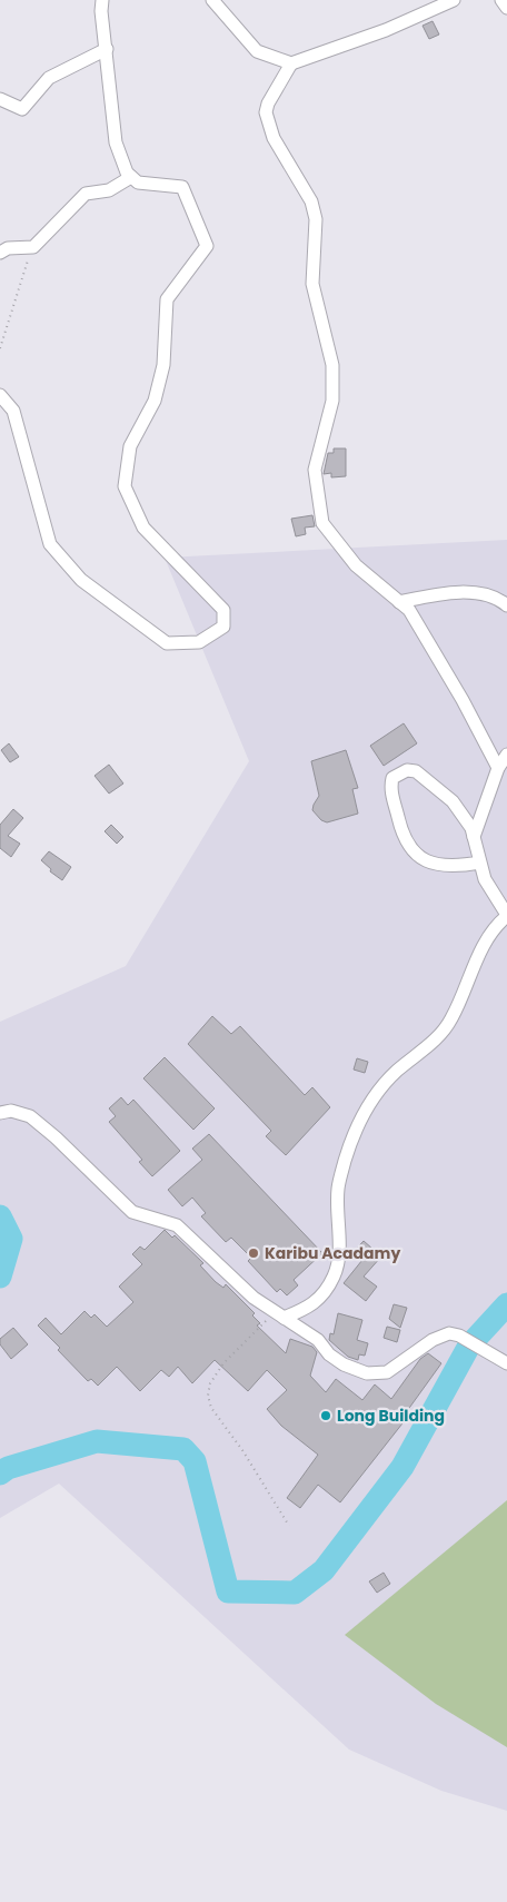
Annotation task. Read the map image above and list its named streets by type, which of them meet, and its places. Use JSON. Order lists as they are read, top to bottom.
{
  "places": ["Karibu Acadamy", "Long Building"]
}
